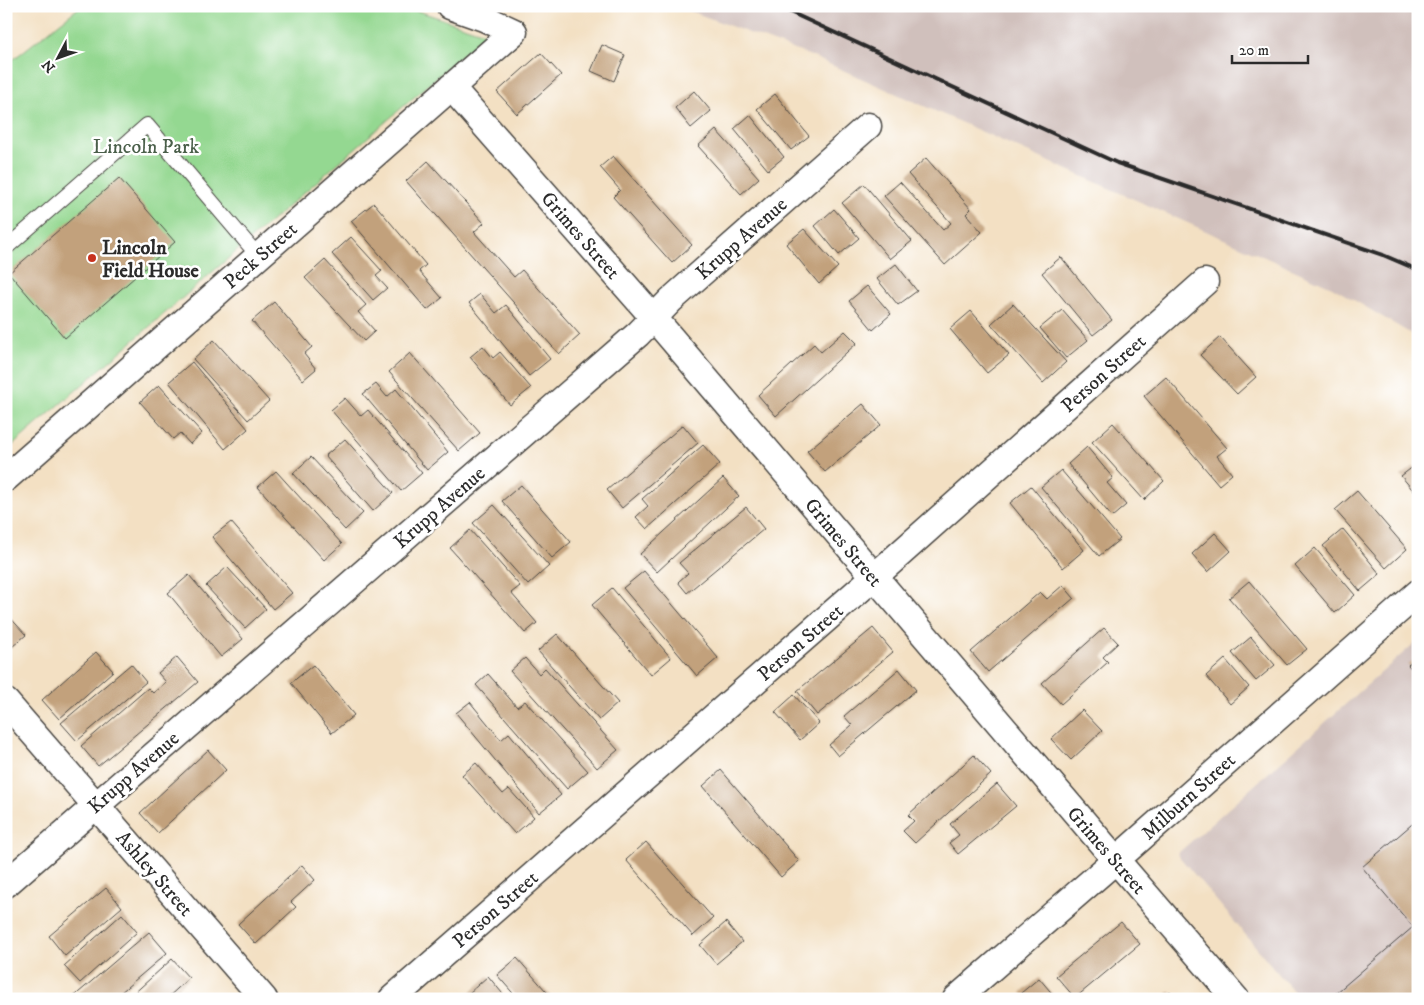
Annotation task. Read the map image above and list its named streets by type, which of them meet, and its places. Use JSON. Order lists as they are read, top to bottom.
{
  "streets": {
    "street": [
      "Grimes Street",
      "Krupp Avenue",
      "Peck Street",
      "Person Street",
      "Milburn Street",
      "Ashley Street"
    ]
  },
  "crossings": [
    ["Grimes Street", "Krupp Avenue"],
    ["Grimes Street", "Peck Street"],
    ["Grimes Street", "Person Street"],
    ["Grimes Street", "Milburn Street"],
    ["Krupp Avenue", "Ashley Street"]
  ],
  "parks": ["Lincoln Park"],
  "places": ["Lincoln Field House"],
  "scale_bar": "20 m",
  "north": "bottom left"
}
